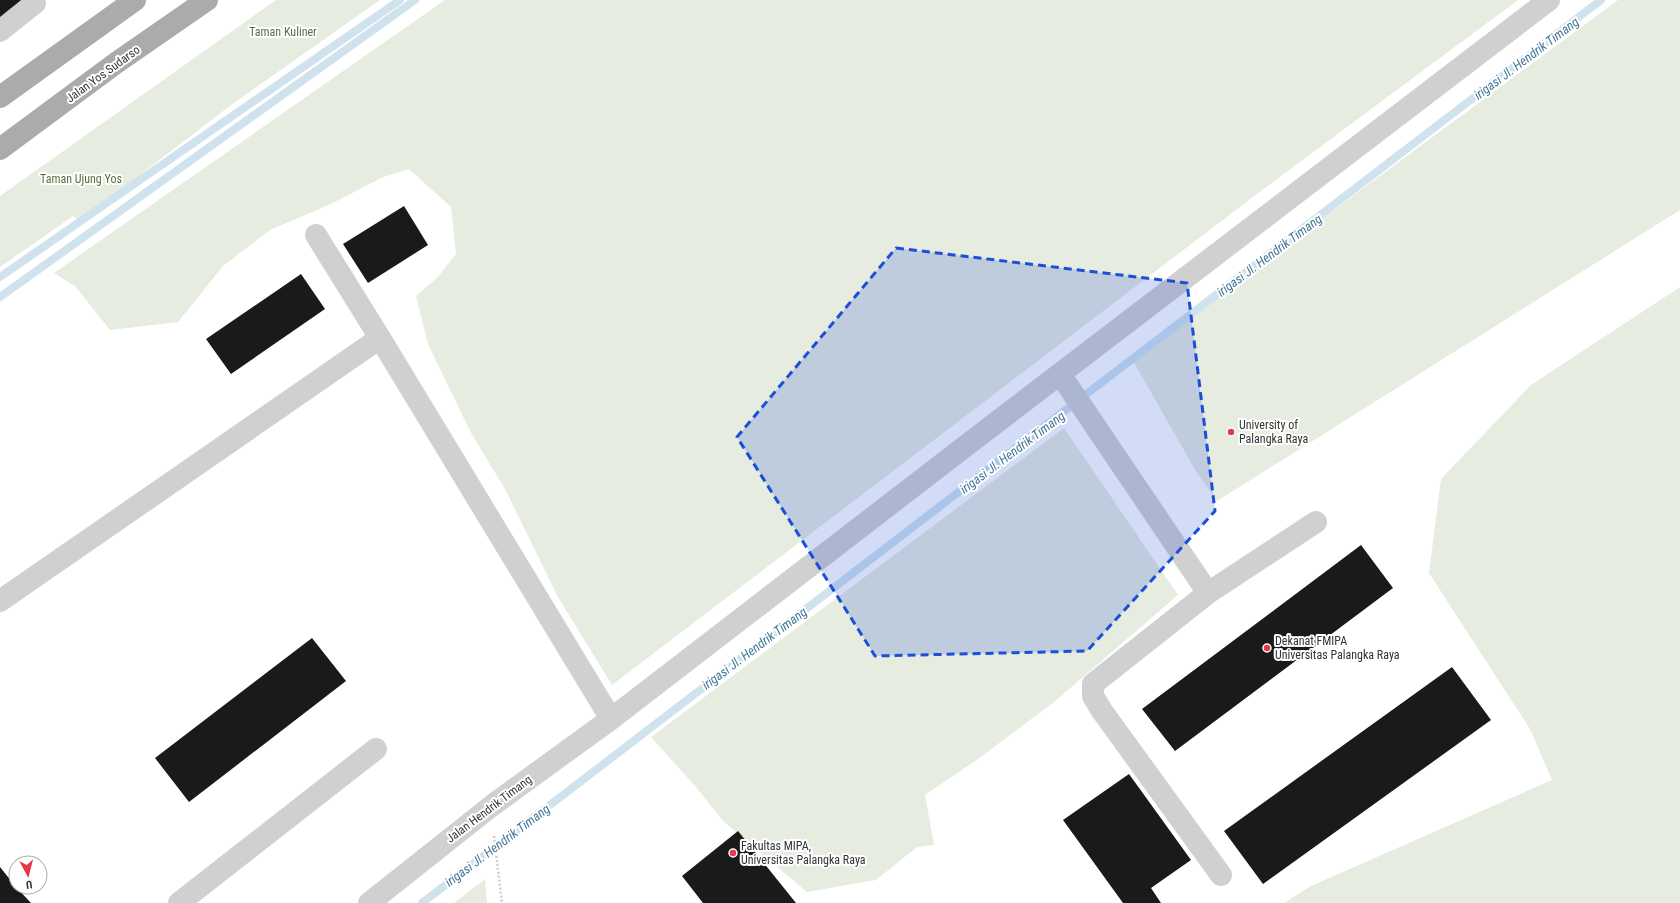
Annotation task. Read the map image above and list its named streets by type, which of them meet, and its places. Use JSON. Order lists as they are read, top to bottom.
{
  "streets": {
    "main road": ["Jalan Yos Sudarso"],
    "street": ["Jalan Hendrik Timang"]
  },
  "water": ["irigasi Jl. Hendrik Timang"],
  "parks": ["Taman Kuliner", "Taman Ujung Yos"],
  "places": ["University of Palangka Raya", "Dekanat FMIPA Universitas Palangka Raya", "Fakultas MIPA, Universitas Palangka Raya"],
  "north": "bottom"
}
